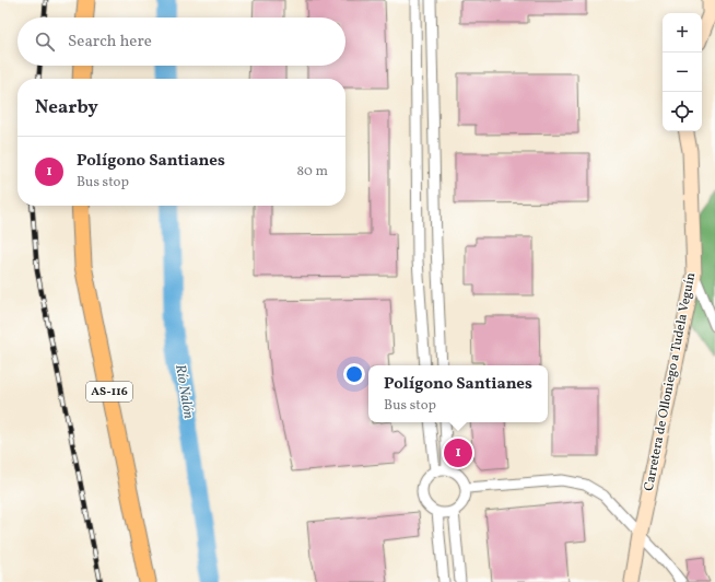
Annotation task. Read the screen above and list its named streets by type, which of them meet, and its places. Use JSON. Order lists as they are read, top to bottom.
{
  "streets": {
    "main road": ["AS-116"],
    "street": ["Carretera de Olloniego a Tudela Veguín"]
  },
  "water": ["Río Nalón"],
  "page": {
    "map_buttons": ["+", "−"],
    "search": "Search here",
    "heading": "Nearby",
    "list": [
      {
        "mark": "1",
        "name": "Polígono Santianes",
        "note": "Bus stop",
        "value": "80 m"
      }
    ],
    "popup": ["Polígono Santianes", "Bus stop"],
    "pins": "1"
  }
}
